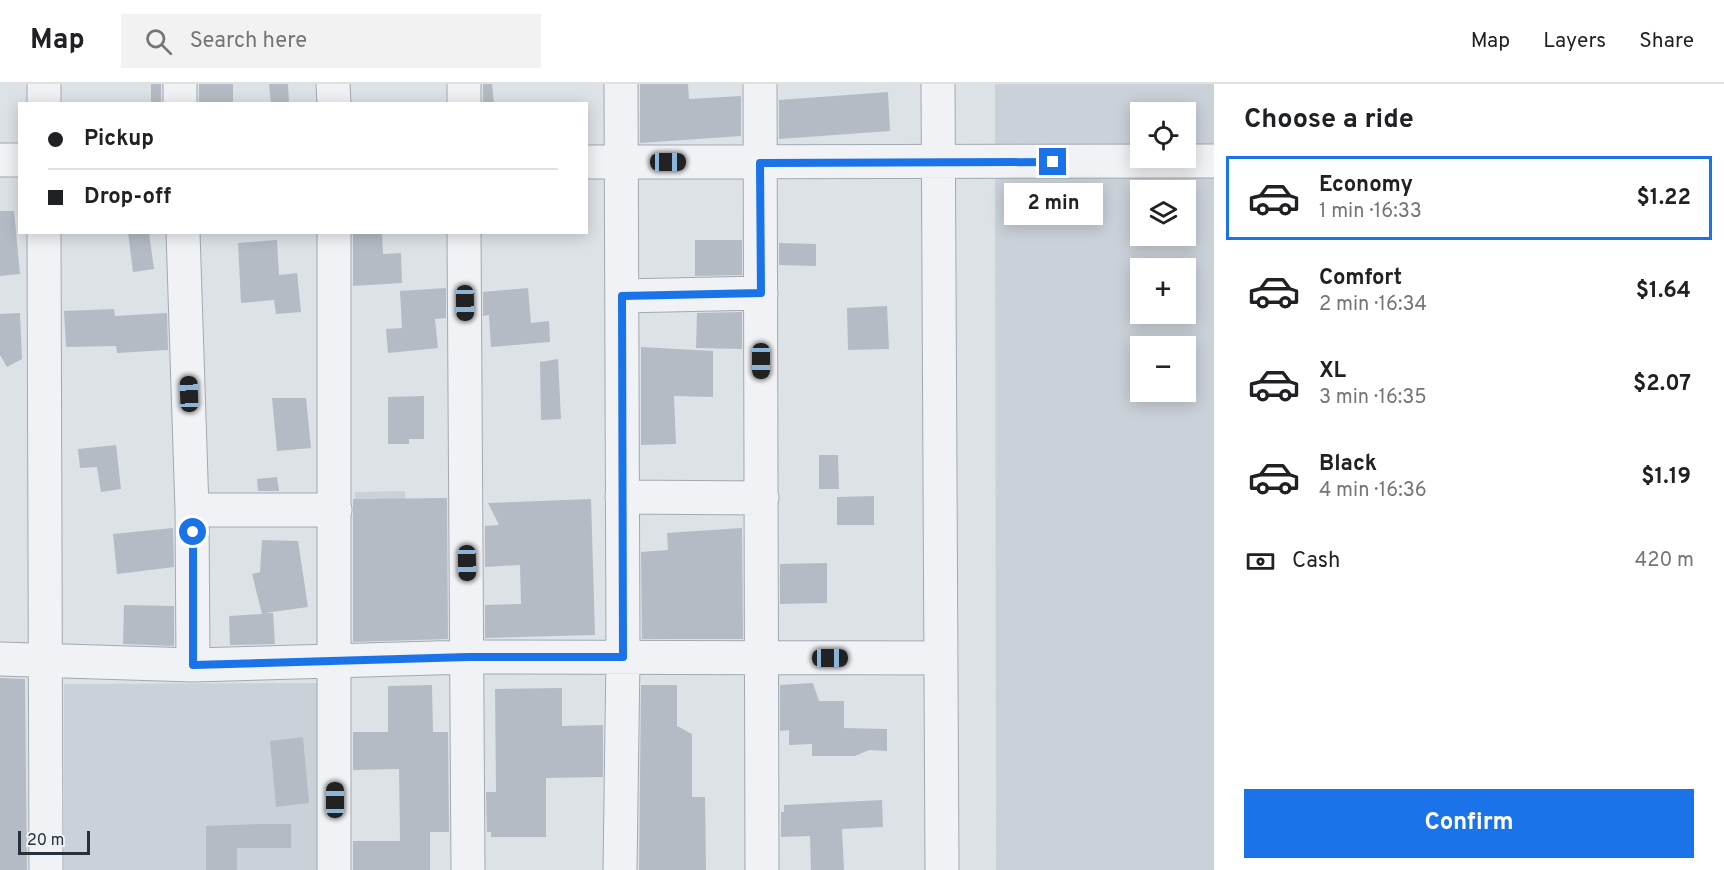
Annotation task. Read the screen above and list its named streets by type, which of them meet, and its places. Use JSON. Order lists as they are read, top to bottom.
{
  "scale_bar": "20 m",
  "page": {
    "header": "Map",
    "search": "Search here",
    "nav": ["Map", "Layers", "Share"],
    "heading": "Choose a ride",
    "map_buttons": ["+", "−"],
    "banner": ["Pickup", "Drop-off"],
    "list": [
      {
        "name": "Economy",
        "note": "1 min · 16:33",
        "value": "$1.22"
      },
      {
        "name": "Comfort",
        "note": "2 min · 16:34",
        "value": "$1.64"
      },
      {
        "name": "XL",
        "note": "3 min · 16:35",
        "value": "$2.07"
      },
      {
        "name": "Black",
        "note": "4 min · 16:36",
        "value": "$1.19"
      }
    ],
    "bubble": "2 min",
    "pay": ["Cash", "420 m"],
    "buttons": "Confirm",
    "scale": "20 m"
  }
}
